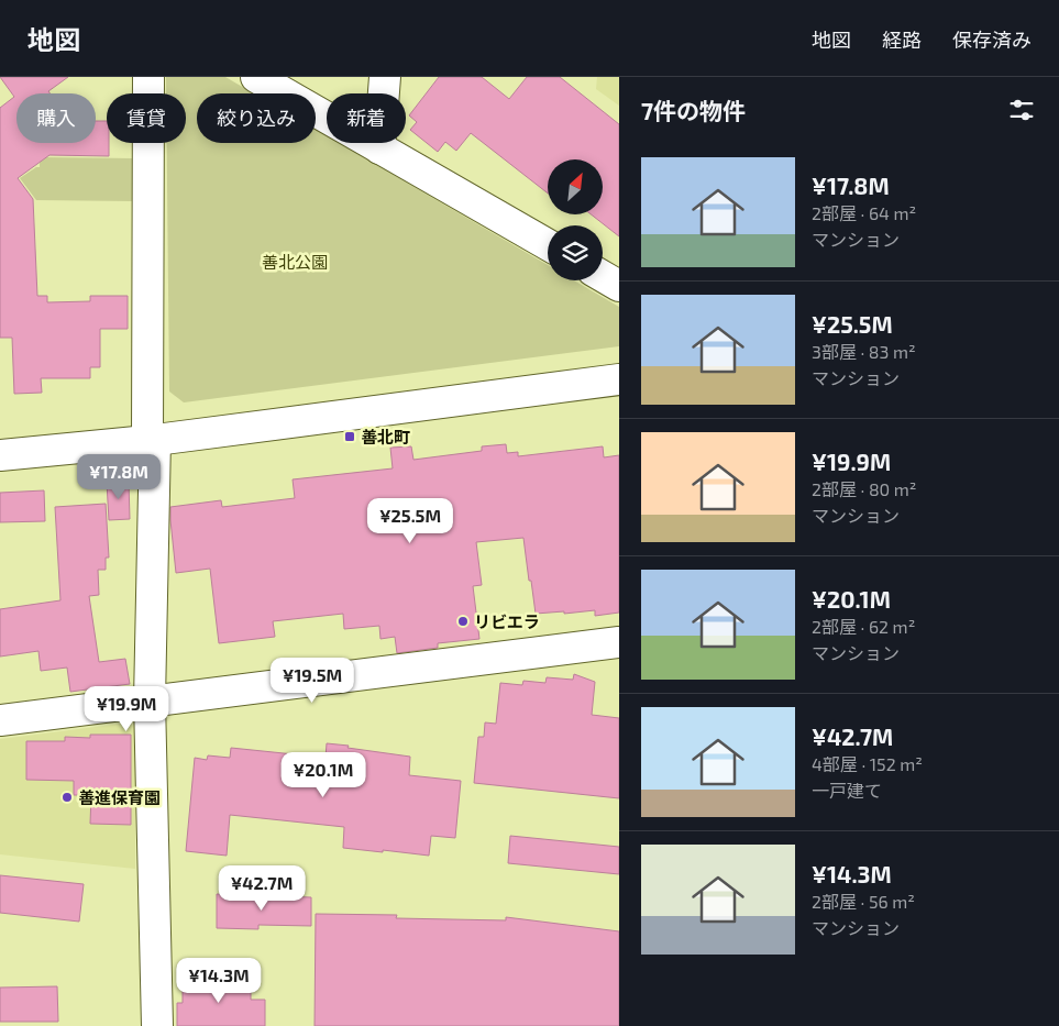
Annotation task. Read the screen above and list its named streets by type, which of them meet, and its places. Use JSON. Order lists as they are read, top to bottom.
{
  "parks": ["善北公園"],
  "places": {
    "transit": ["善北町"],
    "other": ["リビエラ", "善進保育園"]
  },
  "north": "top right",
  "page": {
    "header": "地図",
    "nav": ["地図", "経路", "保存済み"],
    "heading": "7件の物件",
    "chip": [
      "購入",
      "賃貸",
      "絞り込み",
      "新着"
    ],
    "list": [
      {
        "name": "¥17.8M",
        "note": "2部屋 · 64 m² · マンション"
      },
      {
        "name": "¥25.5M",
        "note": "3部屋 · 83 m² · マンション"
      },
      {
        "name": "¥19.9M",
        "note": "2部屋 · 80 m² · マンション"
      },
      {
        "name": "¥20.1M",
        "note": "2部屋 · 62 m² · マンション"
      },
      {
        "name": "¥42.7M",
        "note": "4部屋 · 152 m² · 一戸建て"
      },
      {
        "name": "¥14.3M",
        "note": "2部屋 · 56 m² · マンション"
      }
    ],
    "price": [
      "¥17.8M",
      "¥25.5M",
      "¥19.5M",
      "¥19.9M",
      "¥20.1M",
      "¥42.7M",
      "¥14.3M"
    ]
  }
}
